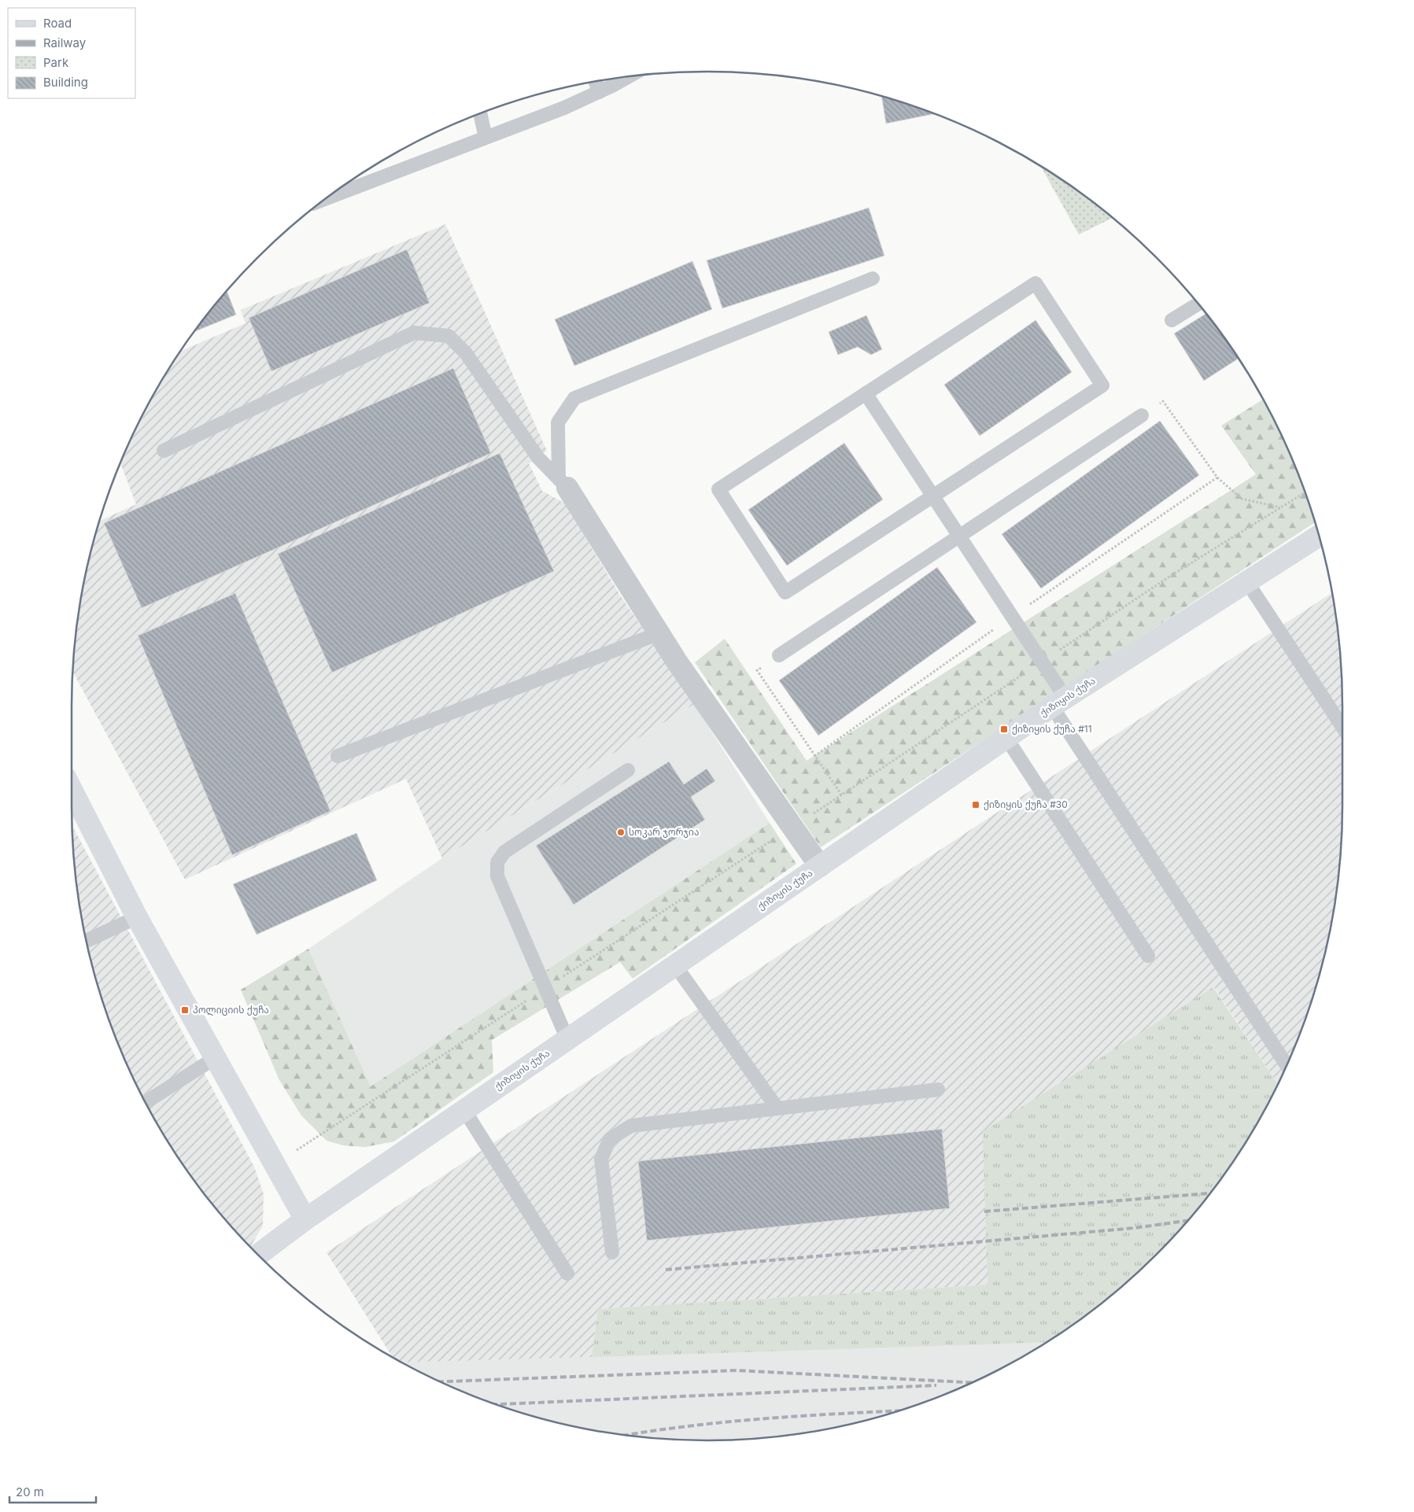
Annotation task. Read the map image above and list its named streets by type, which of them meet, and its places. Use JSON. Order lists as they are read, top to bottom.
{
  "streets": {
    "street": ["ქიზიყის ქუჩა"]
  },
  "places": {
    "transit": ["ქიზიყის ქუჩა #11", "ქიზიყის ქუჩა #30", "პოლიციის ქუჩა"],
    "other": ["სოკარ ჯორჯია"]
  },
  "legend": [
    "Road",
    "Railway",
    "Park",
    "Building"
  ],
  "scale_bar": "20 m"
}
